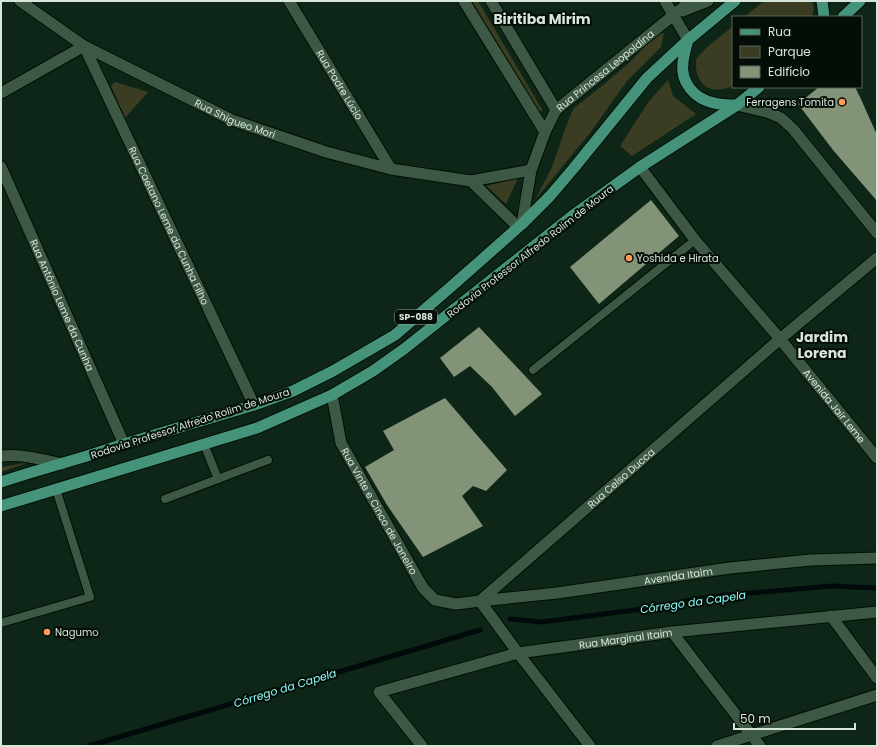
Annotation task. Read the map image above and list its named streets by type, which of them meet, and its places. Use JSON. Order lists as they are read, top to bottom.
{
  "streets": {
    "main road": ["Rodovia Professor Alfredo Rolim de Moura", "SP-088"],
    "street": [
      "Rua Princesa Leopoldina",
      "Rua Padre Lúcio",
      "Rua Shigueo Mori",
      "Rua Caetano Leme da Cunha Filho",
      "Rua Antônio Leme da Cunha",
      "Avenida Jair Leme",
      "Rua Celso Ducca",
      "Rua Vinte e Cinco de Janeiro",
      "Avenida Itaim",
      "Rua Marginal Itaim"
    ]
  },
  "crossings": [
    ["Rua Princesa Leopoldina", "Rua Shigueo Mori"],
    ["Rua Princesa Leopoldina", "Rodovia Professor Alfredo Rolim de Moura"],
    ["Rua Padre Lúcio", "Rua Shigueo Mori"],
    ["Rua Shigueo Mori", "Rua Caetano Leme da Cunha Filho"],
    ["Rua Caetano Leme da Cunha Filho", "Rodovia Professor Alfredo Rolim de Moura"],
    ["Rodovia Professor Alfredo Rolim de Moura", "Rua Antônio Leme da Cunha"],
    ["Rodovia Professor Alfredo Rolim de Moura", "Avenida Jair Leme"],
    ["Rodovia Professor Alfredo Rolim de Moura", "Rua Vinte e Cinco de Janeiro"],
    ["Avenida Jair Leme", "Rua Celso Ducca"],
    ["Rua Celso Ducca", "Rua Vinte e Cinco de Janeiro"],
    ["Rua Celso Ducca", "Avenida Itaim"],
    ["Rua Vinte e Cinco de Janeiro", "Avenida Itaim"]
  ],
  "districts": ["Biritiba Mirim", "Jardim Lorena"],
  "water": ["Córrego da Capela"],
  "places": ["Ferragens Tomita", "Yoshida e Hirata", "Nagumo"],
  "legend": ["Rua", "Parque", "Edifício"],
  "scale_bar": "50 m"
}
